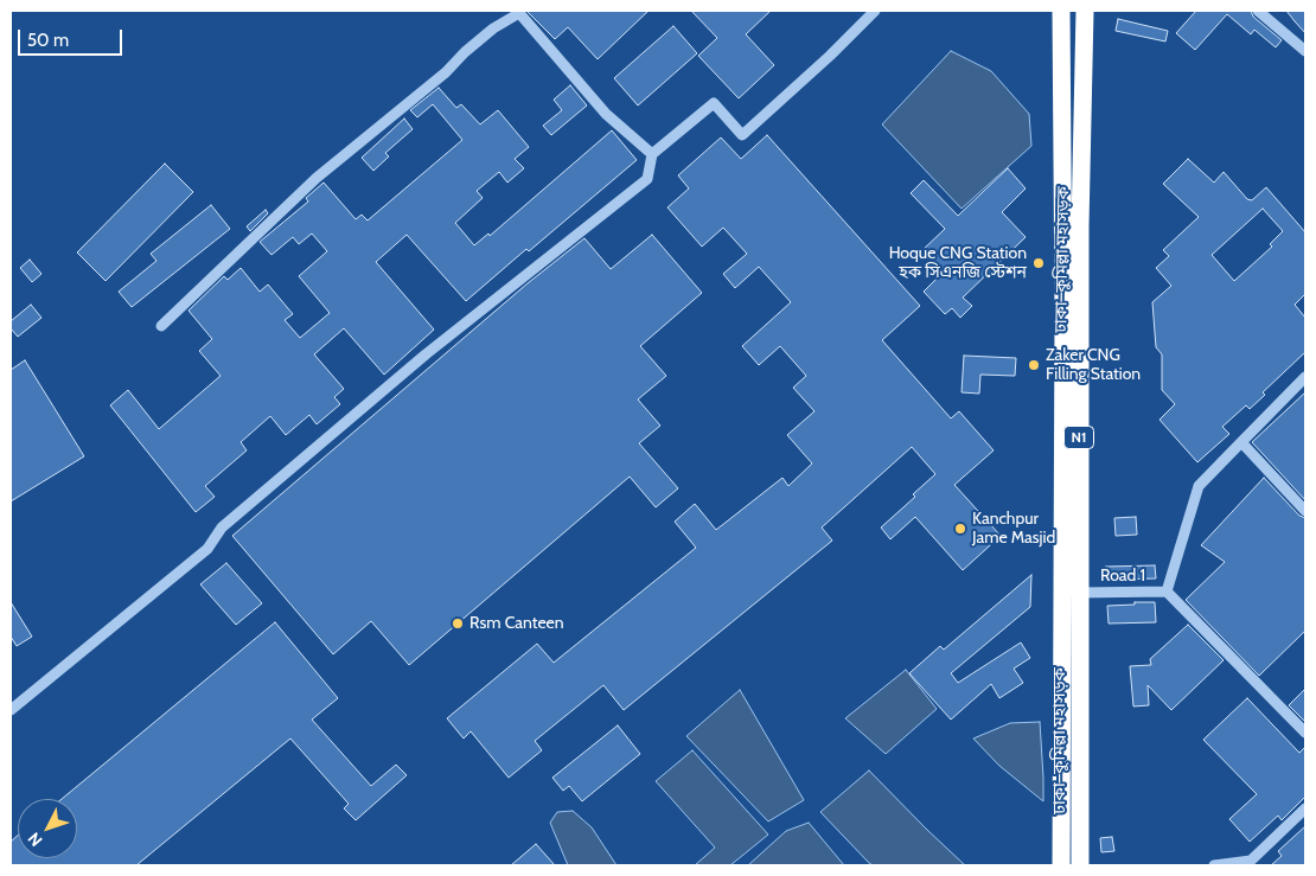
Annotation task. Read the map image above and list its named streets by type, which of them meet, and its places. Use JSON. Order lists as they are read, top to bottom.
{
  "streets": {
    "highway": ["ঢাকা–কুমিল্লা মহাসড়ক", "N1"],
    "street": ["Road 1"]
  },
  "crossings": [
    ["ঢাকা–কুমিল্লা মহাসড়ক", "Road 1"]
  ],
  "places": [
    "Hoque CNG Station হক সিএনজি স্টেশন",
    "Zaker CNG Filling Station",
    "Kanchpur Jame Masjid",
    "Rsm Canteen"
  ],
  "scale_bar": "50 m",
  "north": "bottom left"
}
